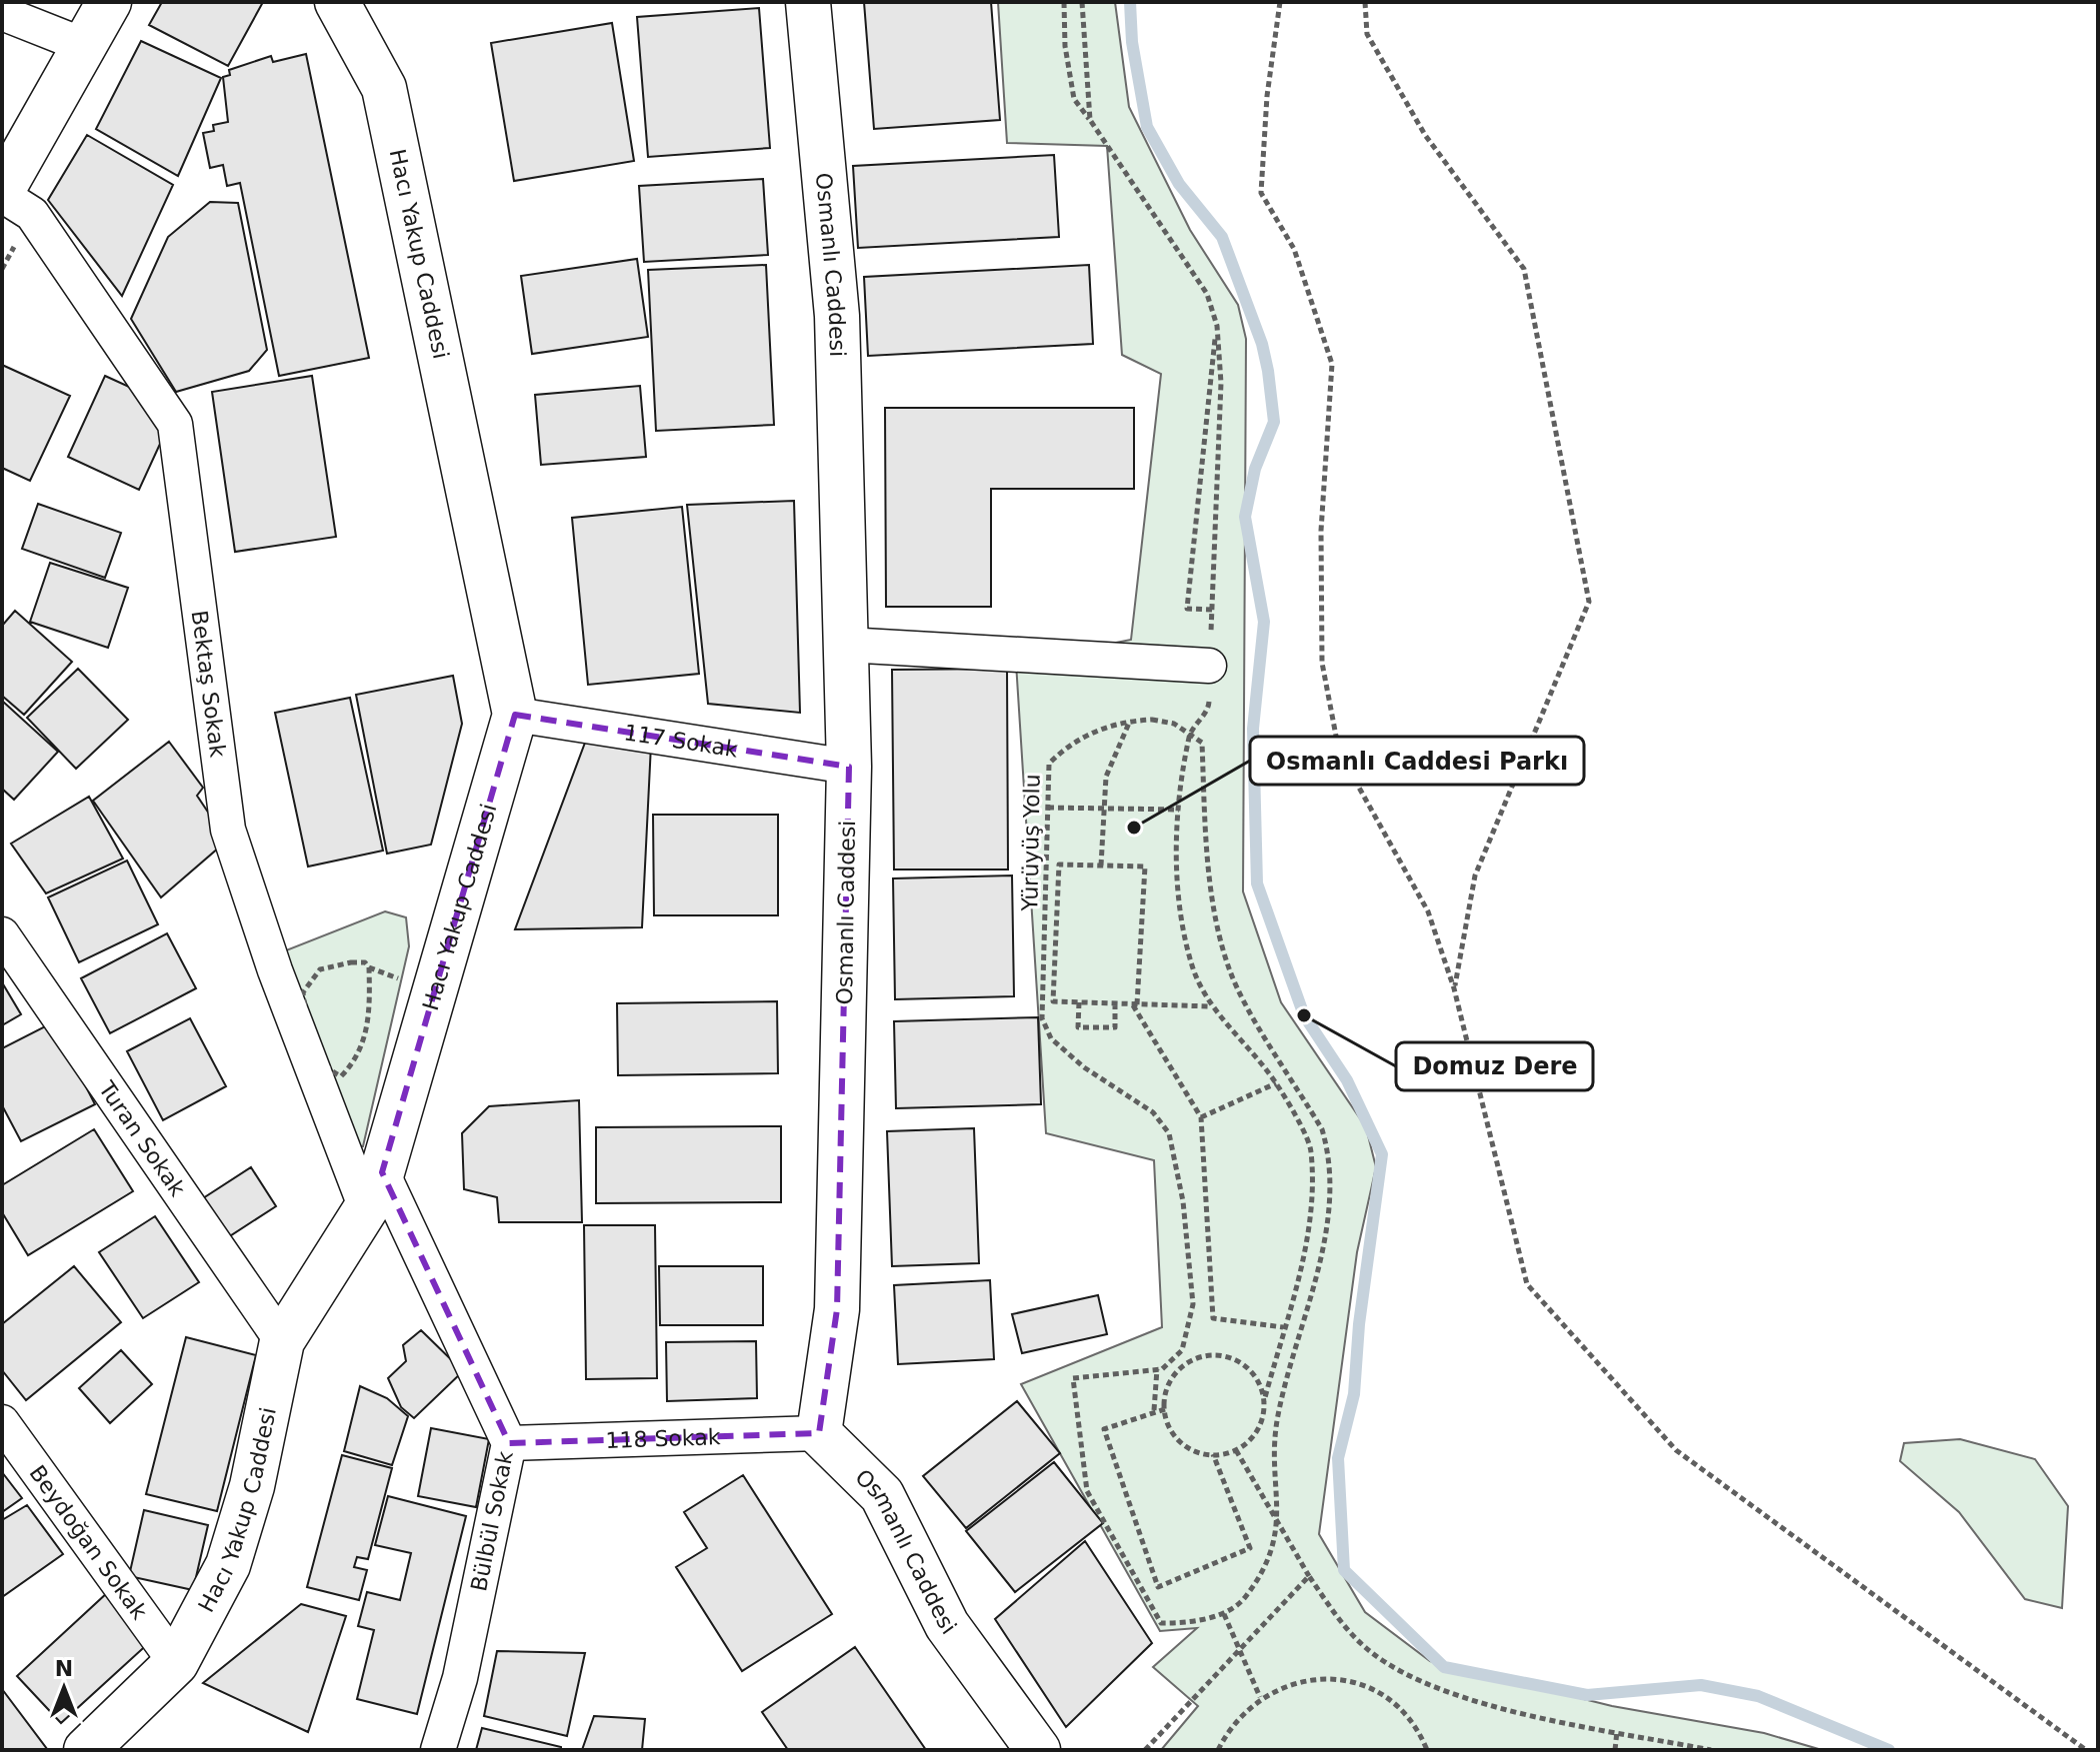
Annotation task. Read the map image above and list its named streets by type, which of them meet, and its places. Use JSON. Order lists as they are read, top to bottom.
{
  "streets": {
    "street": [
      "Hacı Yakup Caddesi",
      "Osmanlı Caddesi",
      "Bektaş Sokak",
      "117 Sokak",
      "Turan Sokak",
      "118 Sokak",
      "Bülbül Sokak",
      "Beydoğan Sokak"
    ],
    "path": ["Yürüyüş Yolu"]
  },
  "crossings": [
    ["Hacı Yakup Caddesi", "Bektaş Sokak"],
    ["Hacı Yakup Caddesi", "117 Sokak"],
    ["Hacı Yakup Caddesi", "Turan Sokak"],
    ["Hacı Yakup Caddesi", "Bülbül Sokak"],
    ["Hacı Yakup Caddesi", "Beydoğan Sokak"],
    ["Osmanlı Caddesi", "117 Sokak"],
    ["Osmanlı Caddesi", "118 Sokak"],
    ["Bektaş Sokak", "Bülbül Sokak"],
    ["118 Sokak", "Bülbül Sokak"]
  ],
  "places": ["Osmanlı Caddesi Parkı", "Domuz Dere"],
  "north": "top"
}
